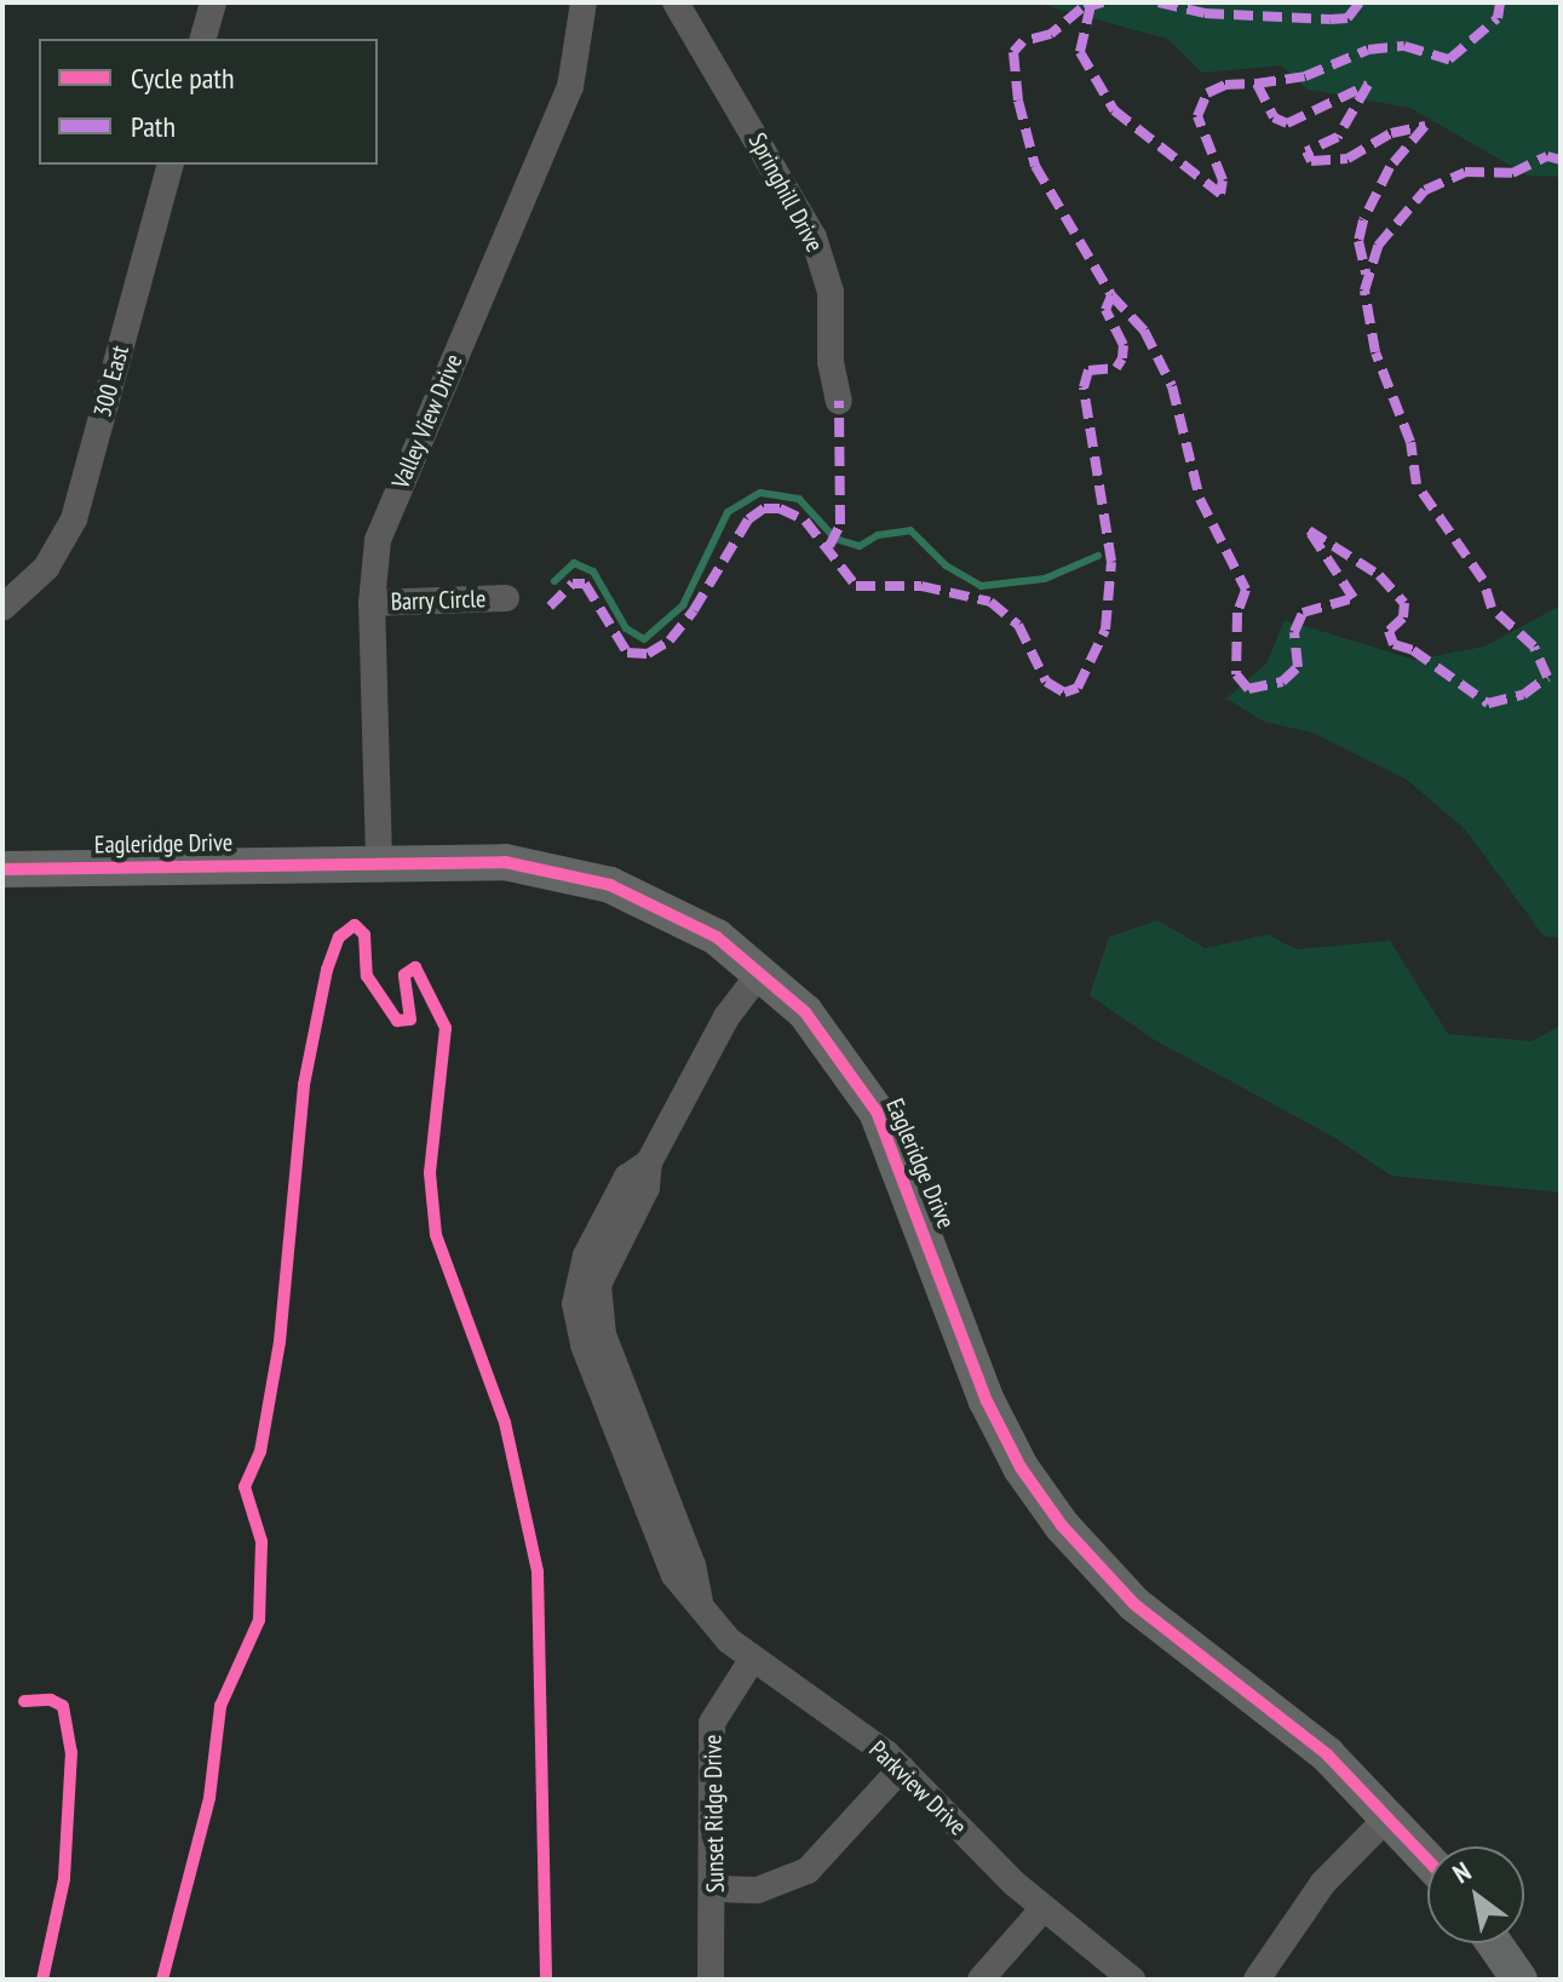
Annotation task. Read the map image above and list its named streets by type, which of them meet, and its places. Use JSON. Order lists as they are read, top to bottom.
{
  "streets": {
    "main road": ["Eagleridge Drive"],
    "street": [
      "Springhill Drive",
      "300 East",
      "Valley View Drive",
      "Barry Circle",
      "Parkview Drive",
      "Sunset Ridge Drive"
    ]
  },
  "crossings": [
    ["Valley View Drive", "Barry Circle"],
    ["Valley View Drive", "Eagleridge Drive"],
    ["Eagleridge Drive", "Parkview Drive"],
    ["Parkview Drive", "Sunset Ridge Drive"]
  ],
  "legend": ["Cycle path", "Path"],
  "north": "top left"
}
